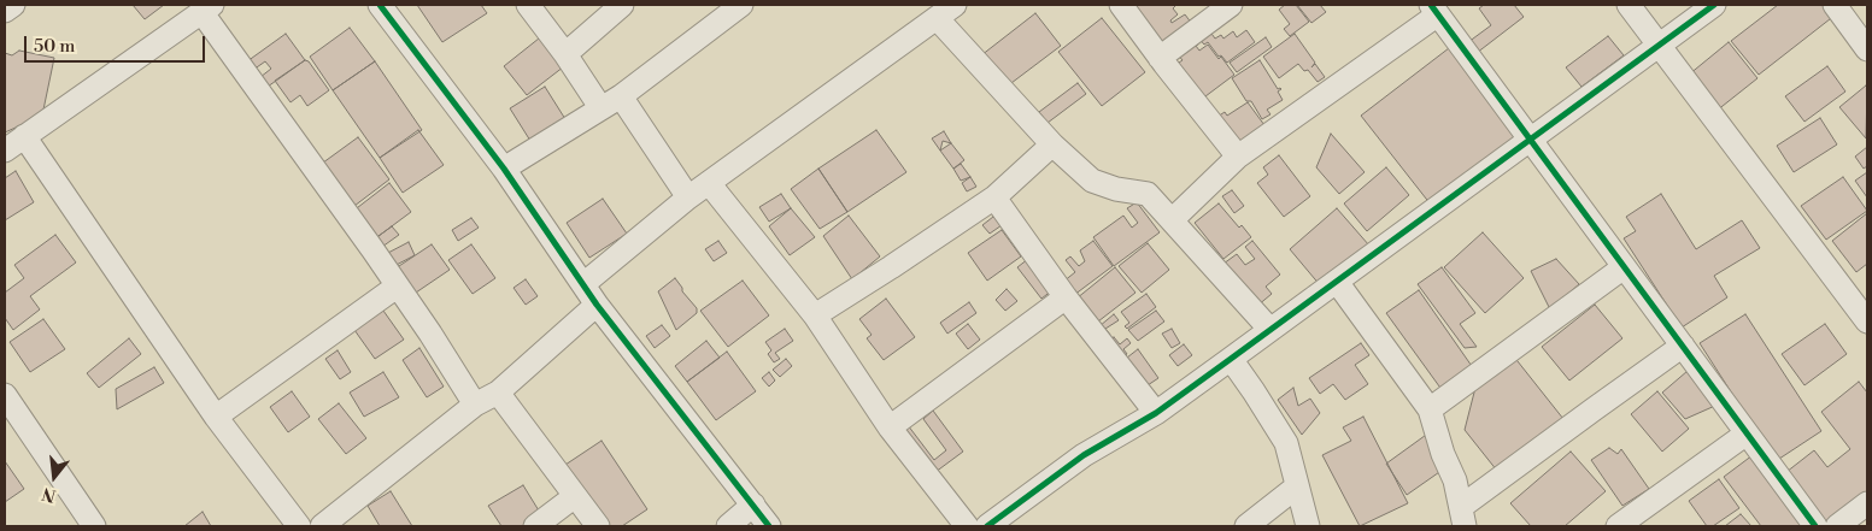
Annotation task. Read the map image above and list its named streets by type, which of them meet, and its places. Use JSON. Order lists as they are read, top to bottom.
{
  "scale_bar": "50 m",
  "north": "bottom"
}
